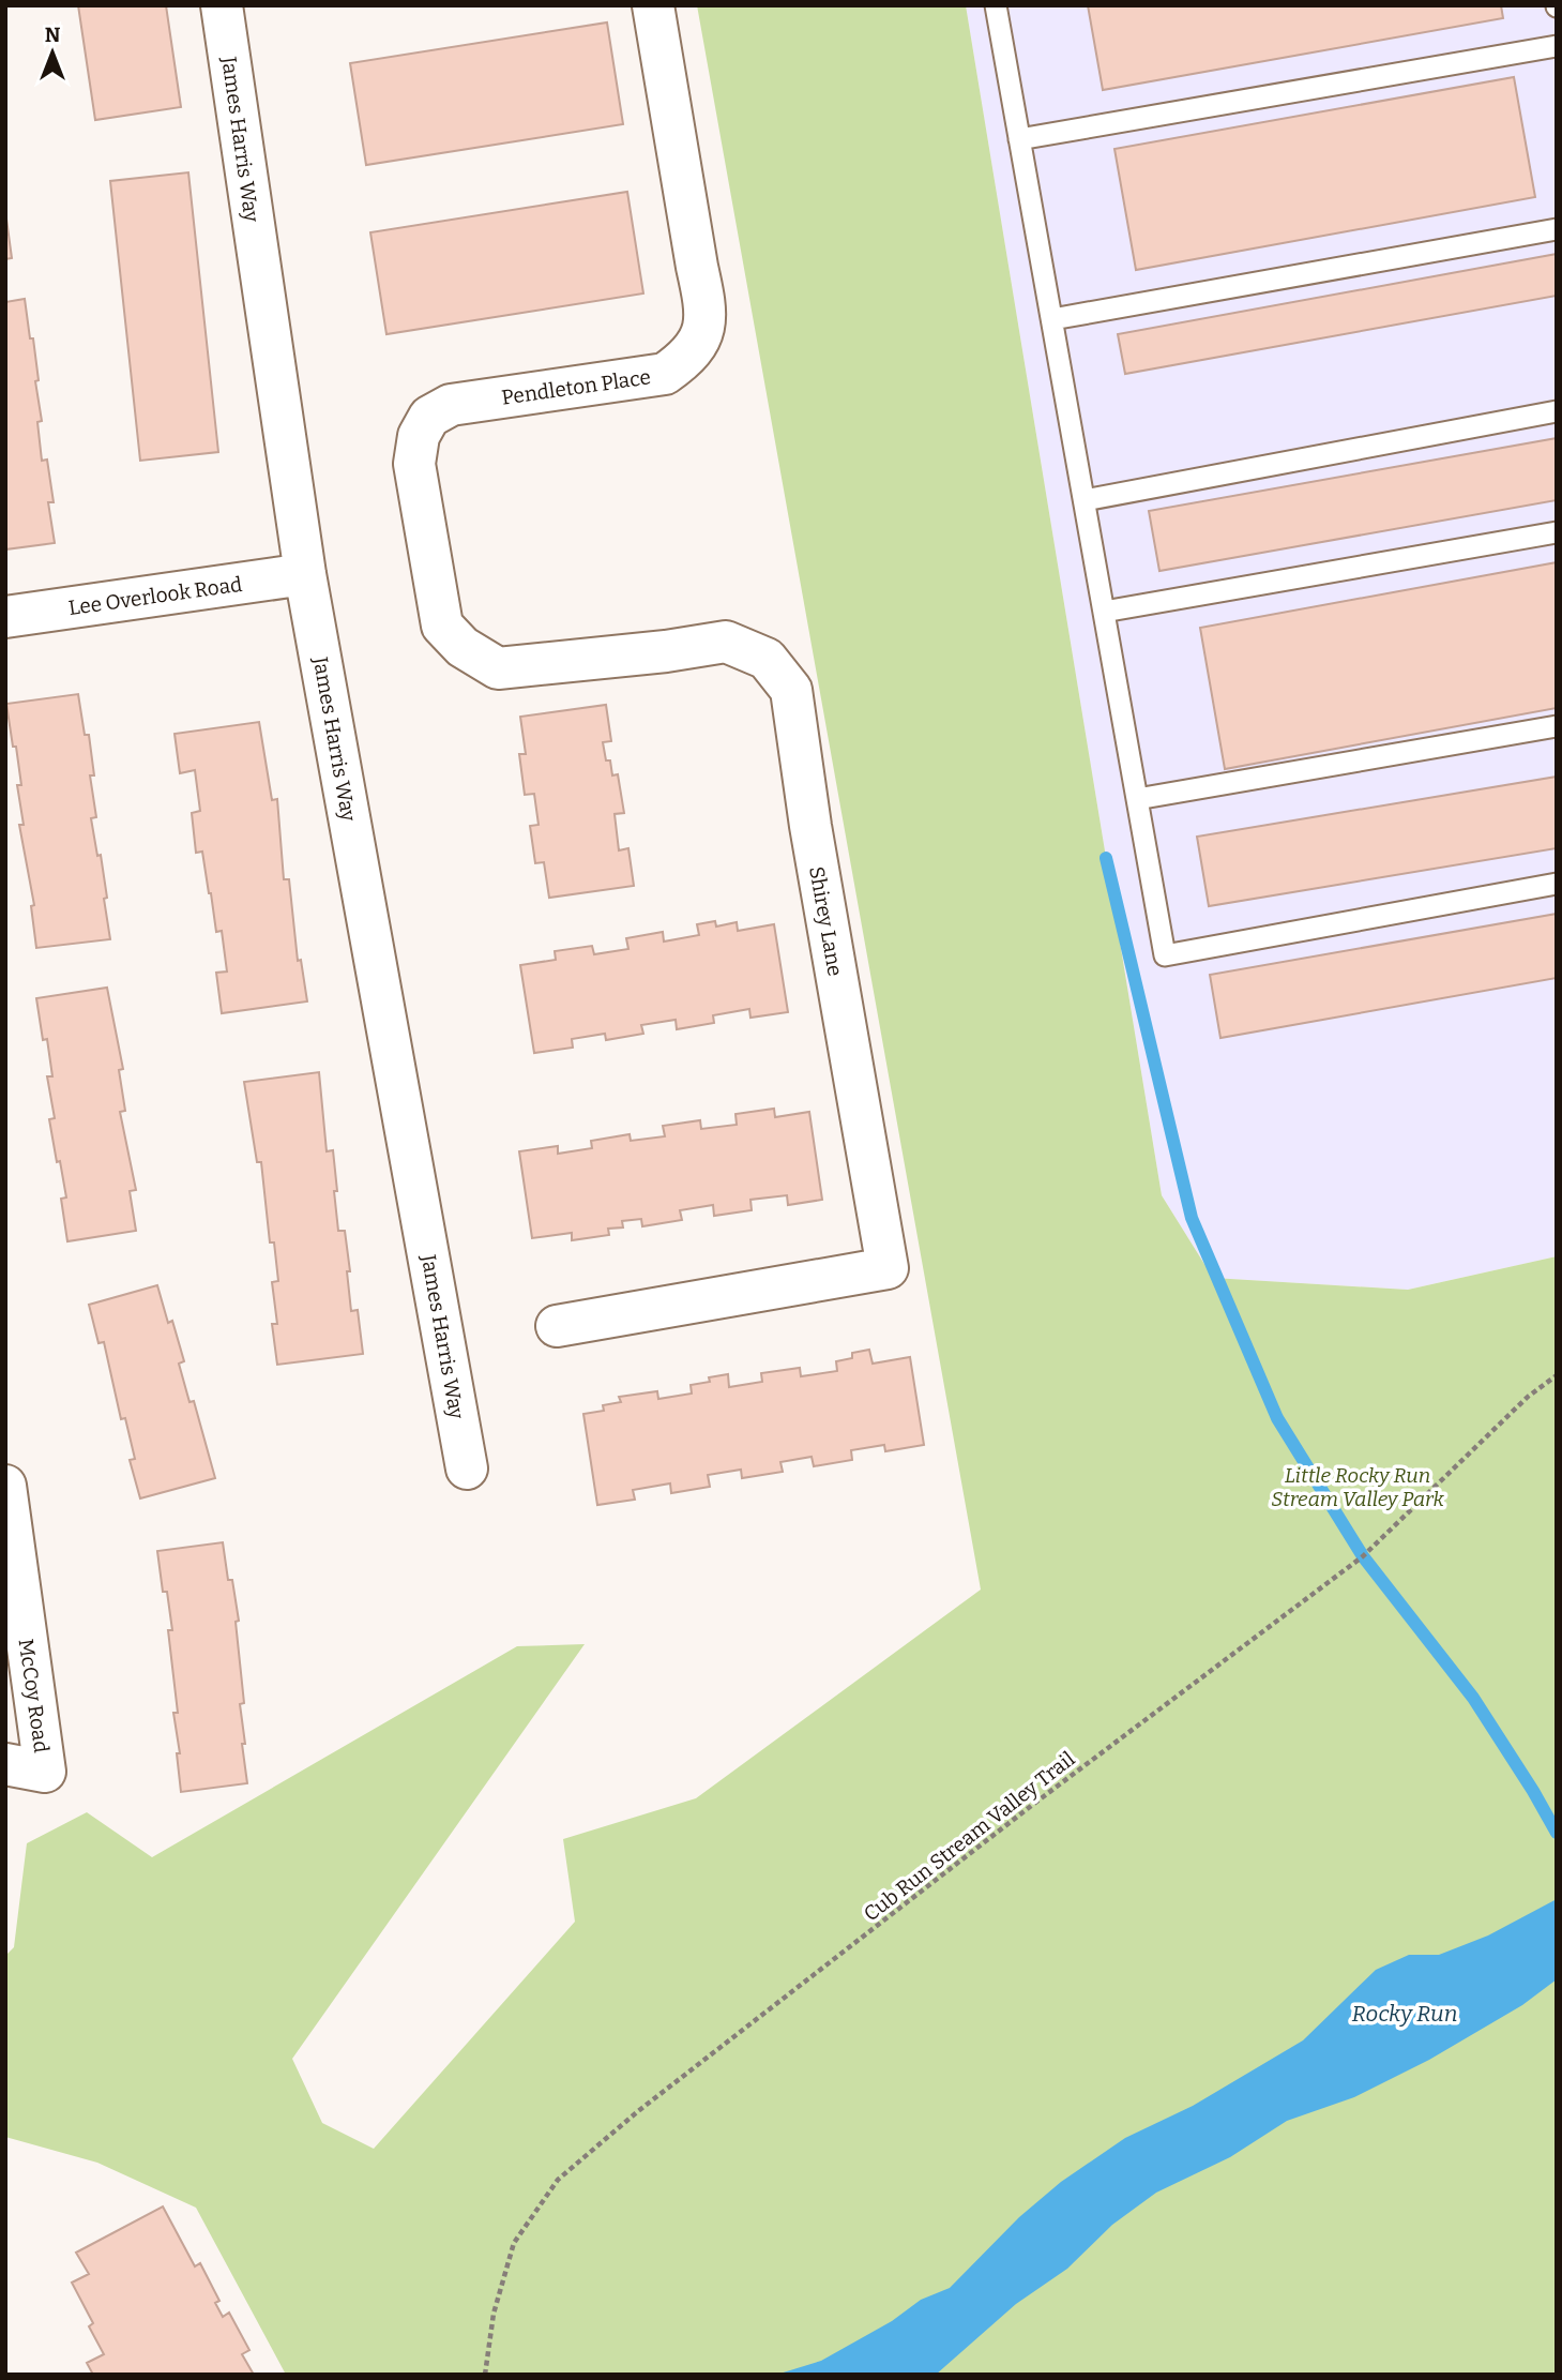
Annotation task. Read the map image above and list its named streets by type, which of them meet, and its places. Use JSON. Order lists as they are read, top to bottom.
{
  "streets": {
    "street": [
      "James Harris Way",
      "Pendleton Place",
      "Lee Overlook Road",
      "Shirey Lane",
      "McCoy Road"
    ],
    "path": ["Cub Run Stream Valley Trail"]
  },
  "crossings": [
    ["James Harris Way", "Lee Overlook Road"],
    ["Pendleton Place", "Shirey Lane"]
  ],
  "water": ["Rocky Run"],
  "parks": ["Little Rocky Run Stream Valley Park"],
  "north": "top"
}
